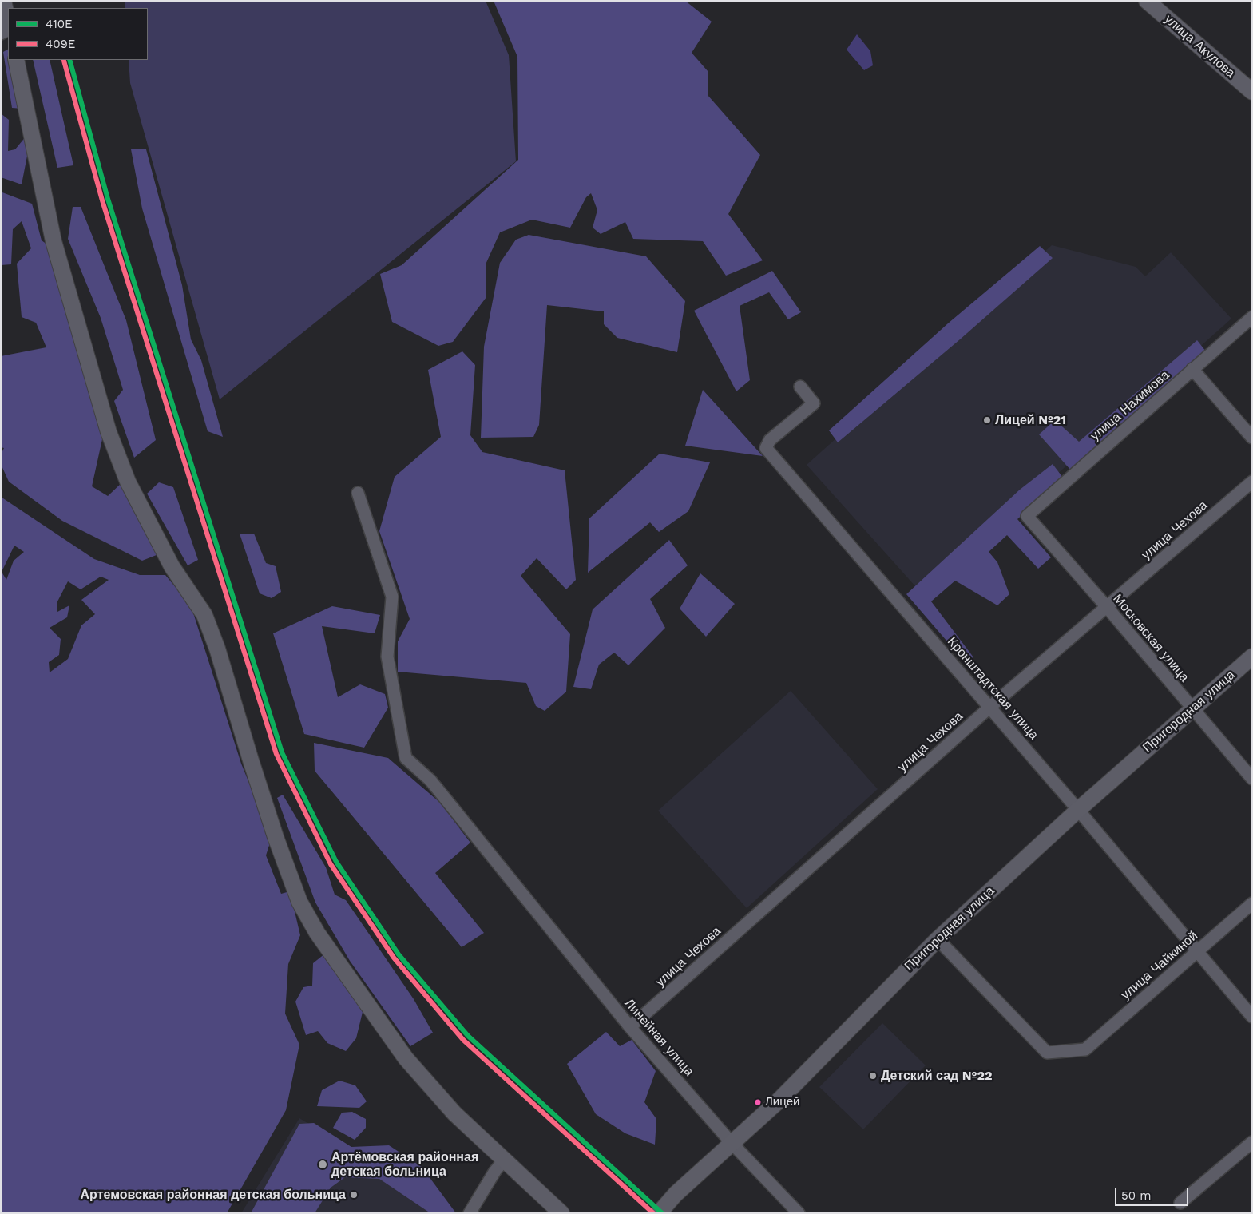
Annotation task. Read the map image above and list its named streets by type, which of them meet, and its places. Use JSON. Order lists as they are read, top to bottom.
{
  "streets": {
    "main road": ["улица Акулова", "Пригородная улица"],
    "street": [
      "улица Нахимова",
      "улица Чехова",
      "Московская улица",
      "Кронштадтская улица",
      "улица Чайкиной",
      "Линейная улица"
    ]
  },
  "crossings": [
    ["улица Нахимова", "Московская улица"],
    ["улица Чехова", "Московская улица"],
    ["улица Чехова", "Кронштадтская улица"],
    ["улица Чехова", "Линейная улица"],
    ["Московская улица", "Пригородная улица"],
    ["Кронштадтская улица", "Пригородная улица"],
    ["Кронштадтская улица", "улица Чайкиной"],
    ["Пригородная улица", "улица Чайкиной"],
    ["Пригородная улица", "Линейная улица"]
  ],
  "places": [
    "Лицей №21",
    "Детский сад №22",
    "Лицей",
    "Артёмовская районная детская больница",
    "Артемовская районная детская больница"
  ],
  "lines": ["transit line 410E", "transit line 409E"],
  "legend": ["410E", "409E"],
  "scale_bar": "50 m"
}
